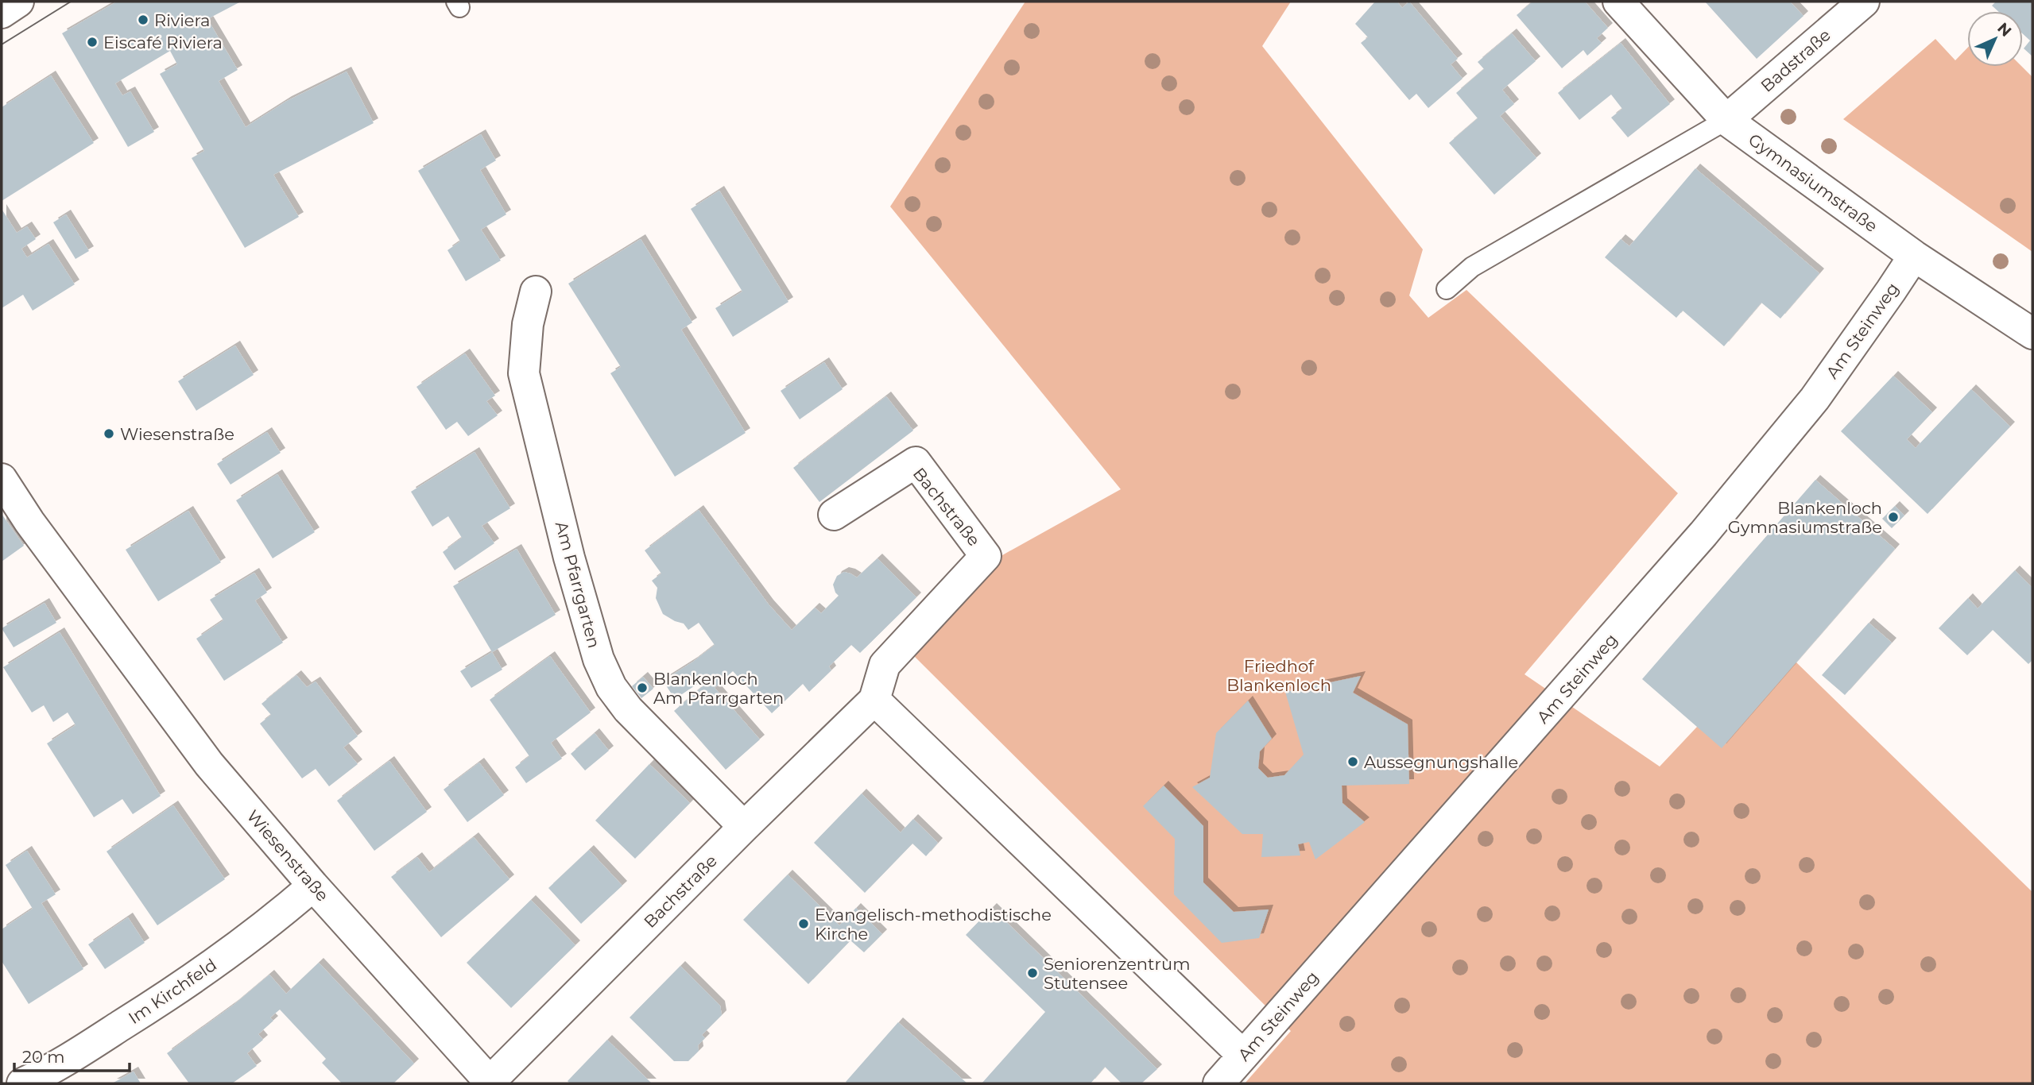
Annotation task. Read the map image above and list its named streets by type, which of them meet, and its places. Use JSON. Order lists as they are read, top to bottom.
{
  "streets": {
    "street": [
      "Badstraße",
      "Gymnasiumstraße",
      "Am Steinweg",
      "Bachstraße",
      "Am Pfarrgarten",
      "Wiesenstraße",
      "Im Kirchfeld"
    ]
  },
  "crossings": [
    ["Badstraße", "Gymnasiumstraße"],
    ["Gymnasiumstraße", "Am Steinweg"],
    ["Bachstraße", "Am Pfarrgarten"],
    ["Bachstraße", "Wiesenstraße"],
    ["Wiesenstraße", "Im Kirchfeld"]
  ],
  "parks": ["Friedhof Blankenloch"],
  "places": [
    "Riviera",
    "Eiscafé Riviera",
    "Wiesenstraße",
    "Blankenloch Gymnasiumstraße",
    "Blankenloch Am Pfarrgarten",
    "Aussegnungshalle",
    "Evangelisch-methodistische Kirche",
    "Seniorenzentrum Stutensee"
  ],
  "scale_bar": "20 m",
  "north": "top right"
}
